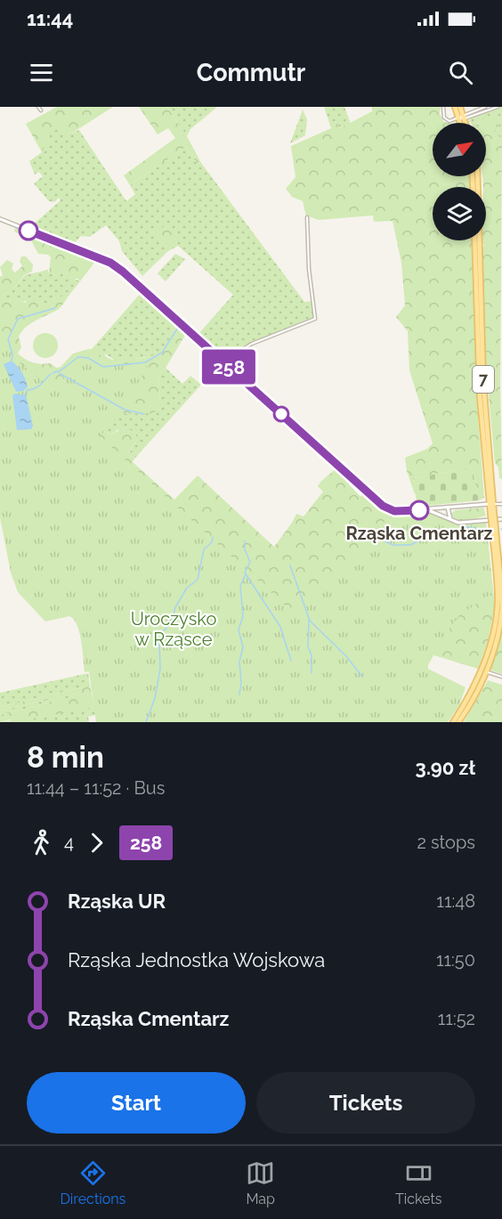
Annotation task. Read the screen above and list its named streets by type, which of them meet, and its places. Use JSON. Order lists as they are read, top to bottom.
{
  "streets": {
    "main road": ["7"]
  },
  "parks": ["Uroczysko w Rząsce"],
  "places": ["Rząska Cmentarz"],
  "lines": ["bus line 258"],
  "north": "top right",
  "page": {
    "status": "11:44",
    "header": "Commutr",
    "on_map": "258",
    "heading": ["8 min", "11:44 – 11:52 · Bus", "3.90 zł"],
    "legs": ["4", "258", "2 stops"],
    "list": [
      {
        "name": "Rząska UR",
        "value": "11:48"
      },
      {
        "name": "Rząska Jednostka Wojskowa",
        "value": "11:50"
      },
      {
        "name": "Rząska Cmentarz",
        "value": "11:52"
      }
    ],
    "buttons": ["Start", "Tickets"],
    "tabs": ["Directions", "Map", "Tickets"]
  }
}
